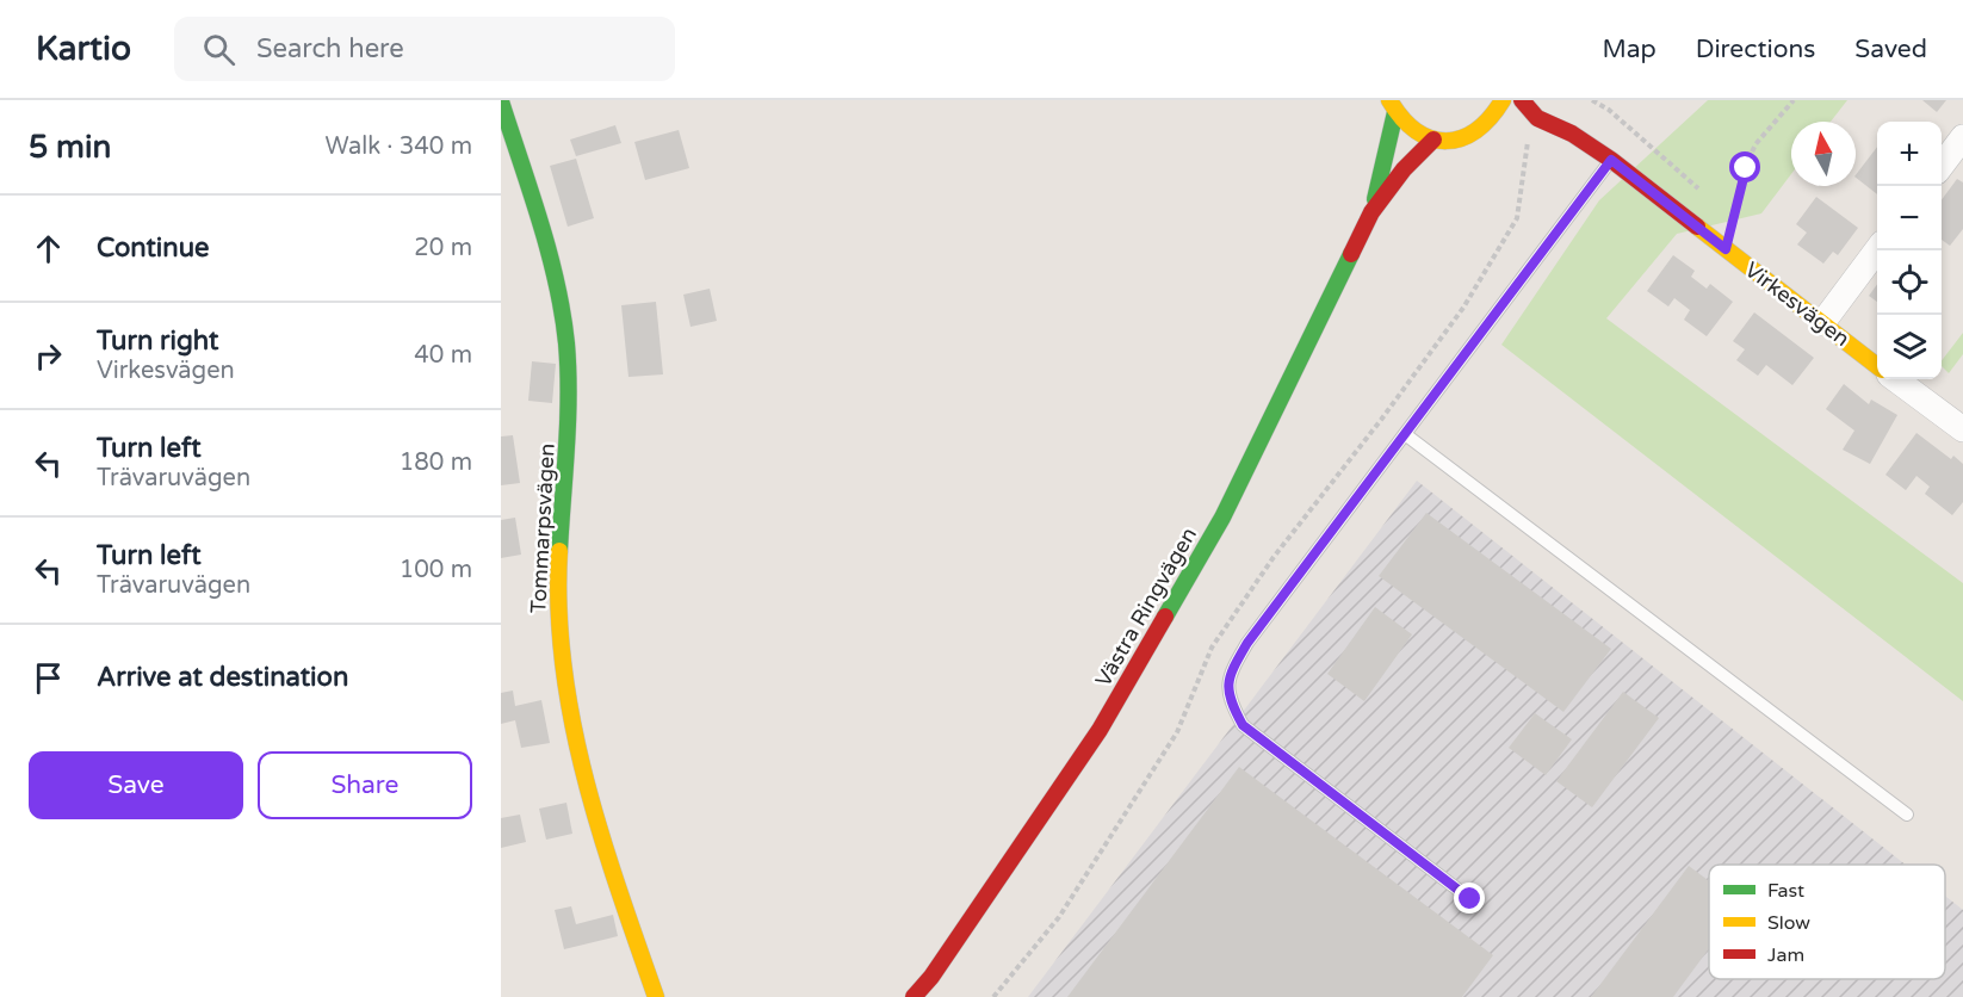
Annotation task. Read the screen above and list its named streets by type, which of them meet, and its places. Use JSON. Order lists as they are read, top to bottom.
{
  "streets": {
    "street": ["Virkesvägen", "Tommarpsvägen", "Västra Ringvägen"]
  },
  "legend": ["Fast", "Slow", "Jam"],
  "north": "top",
  "page": {
    "header": "Kartio",
    "search": "Search here",
    "nav": ["Map", "Directions", "Saved"],
    "heading": ["5 min", "Walk · 340 m"],
    "map_buttons": ["+", "−"],
    "list": [
      ["Continue", "20 m"],
      ["Turn right", "Virkesvägen", "40 m"],
      ["Turn left", "Trävaruvägen", "180 m"],
      ["Turn left", "Trävaruvägen", "100 m"],
      "Arrive at destination"
    ],
    "buttons": ["Save", "Share"]
  }
}
